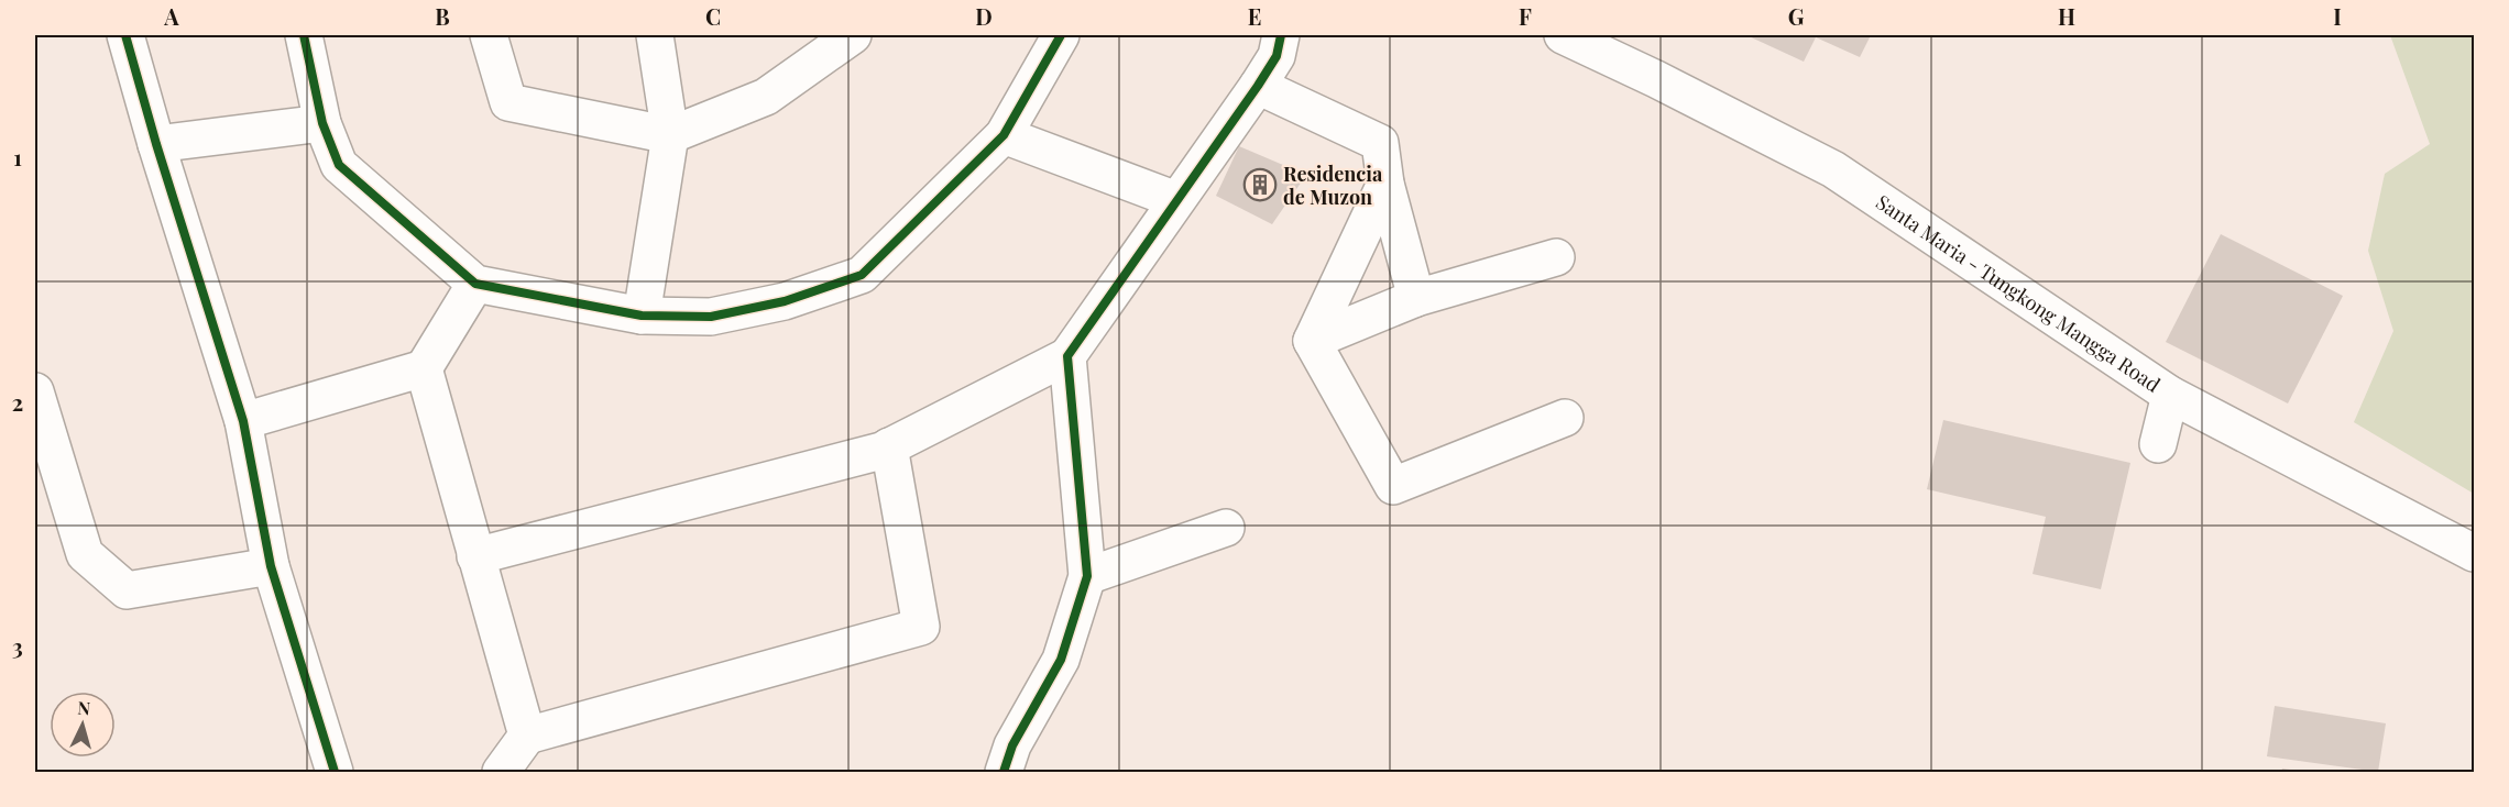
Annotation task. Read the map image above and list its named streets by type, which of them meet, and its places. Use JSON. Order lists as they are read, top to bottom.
{
  "streets": {
    "street": ["Santa Maria - Tungkong Mangga Road"]
  },
  "places": {
    "building": ["Residencia de Muzon"]
  },
  "north": "top",
  "grid": {
    "columns": [
      "A",
      "B",
      "C",
      "D",
      "E",
      "F",
      "G",
      "H",
      "I"
    ],
    "rows": ["1", "2", "3"]
  }
}
